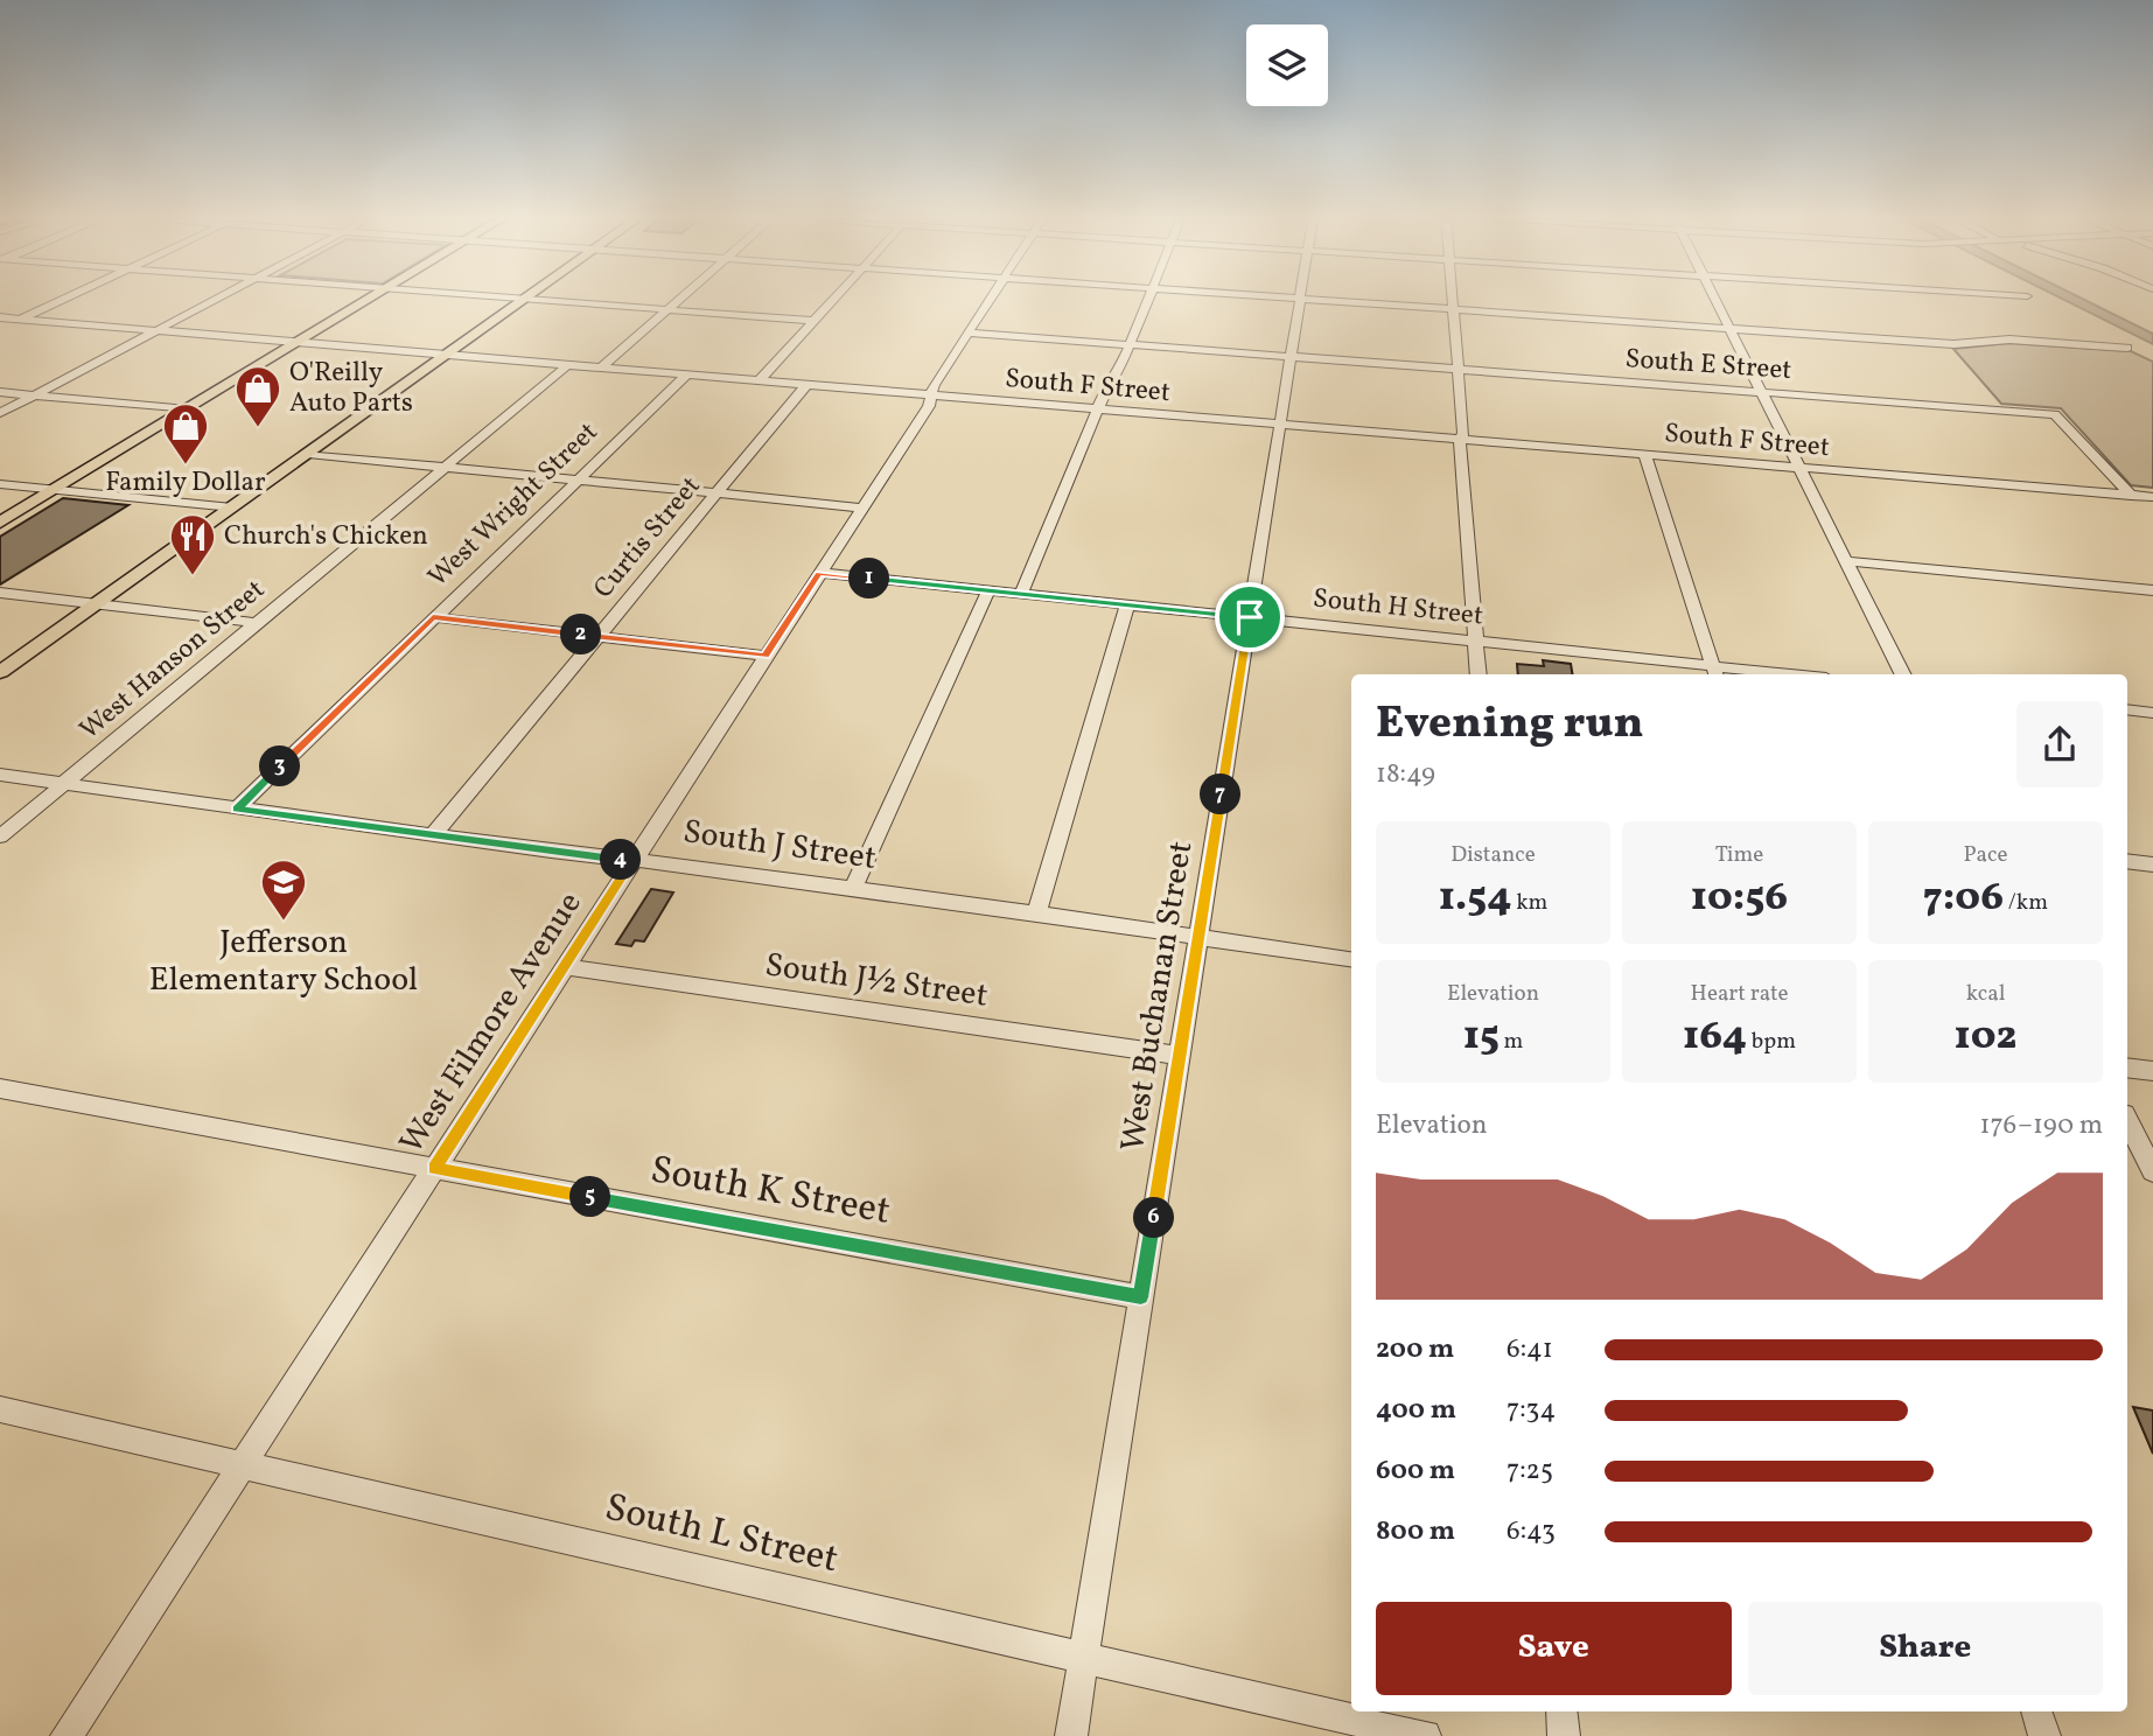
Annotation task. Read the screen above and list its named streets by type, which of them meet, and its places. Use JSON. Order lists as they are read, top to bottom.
{
  "streets": {
    "street": [
      "South E Street",
      "South F Street",
      "West Wright Street",
      "Curtis Street",
      "South H Street",
      "West Hanson Street",
      "South J Street",
      "South J½ Street",
      "West Buchanan Street",
      "West Filmore Avenue",
      "South K Street",
      "South L Street"
    ]
  },
  "crossings": [
    ["South E Street", "South F Street"],
    ["South E Street", "West Buchanan Street"],
    ["South E Street", "West Filmore Avenue"],
    ["South F Street", "West Wright Street"],
    ["South F Street", "Curtis Street"],
    ["South F Street", "West Hanson Street"],
    ["South F Street", "West Buchanan Street"],
    ["South F Street", "West Filmore Avenue"],
    ["West Wright Street", "South J Street"],
    ["Curtis Street", "South J Street"],
    ["South H Street", "West Buchanan Street"],
    ["South H Street", "West Filmore Avenue"],
    ["West Hanson Street", "South J Street"],
    ["South J Street", "West Buchanan Street"],
    ["South J Street", "West Filmore Avenue"],
    ["South J½ Street", "West Buchanan Street"],
    ["South J½ Street", "West Filmore Avenue"],
    ["West Buchanan Street", "South K Street"],
    ["West Buchanan Street", "South L Street"],
    ["West Filmore Avenue", "South K Street"],
    ["West Filmore Avenue", "South L Street"]
  ],
  "places": {
    "shop": ["O'Reilly Auto Parts", "Family Dollar"],
    "restaurant": ["Church's Chicken"],
    "school or university": ["Jefferson Elementary School"]
  },
  "page": {
    "pins": [
      "1",
      "2",
      "3",
      "7",
      "4",
      "5",
      "6"
    ],
    "heading": ["Evening run", "18:49"],
    "stats": [
      ["Distance", "1.54 km"],
      ["Time", "10:56"],
      ["Pace", "7:06 /km"],
      ["Elevation", "15 m"],
      ["Heart rate", "164 bpm"],
      ["kcal", "102"]
    ],
    "chart": ["Elevation", "176–190 m"],
    "list": [
      {
        "name": "200 m",
        "note": "6:41"
      },
      {
        "name": "400 m",
        "note": "7:34"
      },
      {
        "name": "600 m",
        "note": "7:25"
      },
      {
        "name": "800 m",
        "note": "6:43"
      }
    ],
    "buttons": ["Save", "Share"]
  }
}
